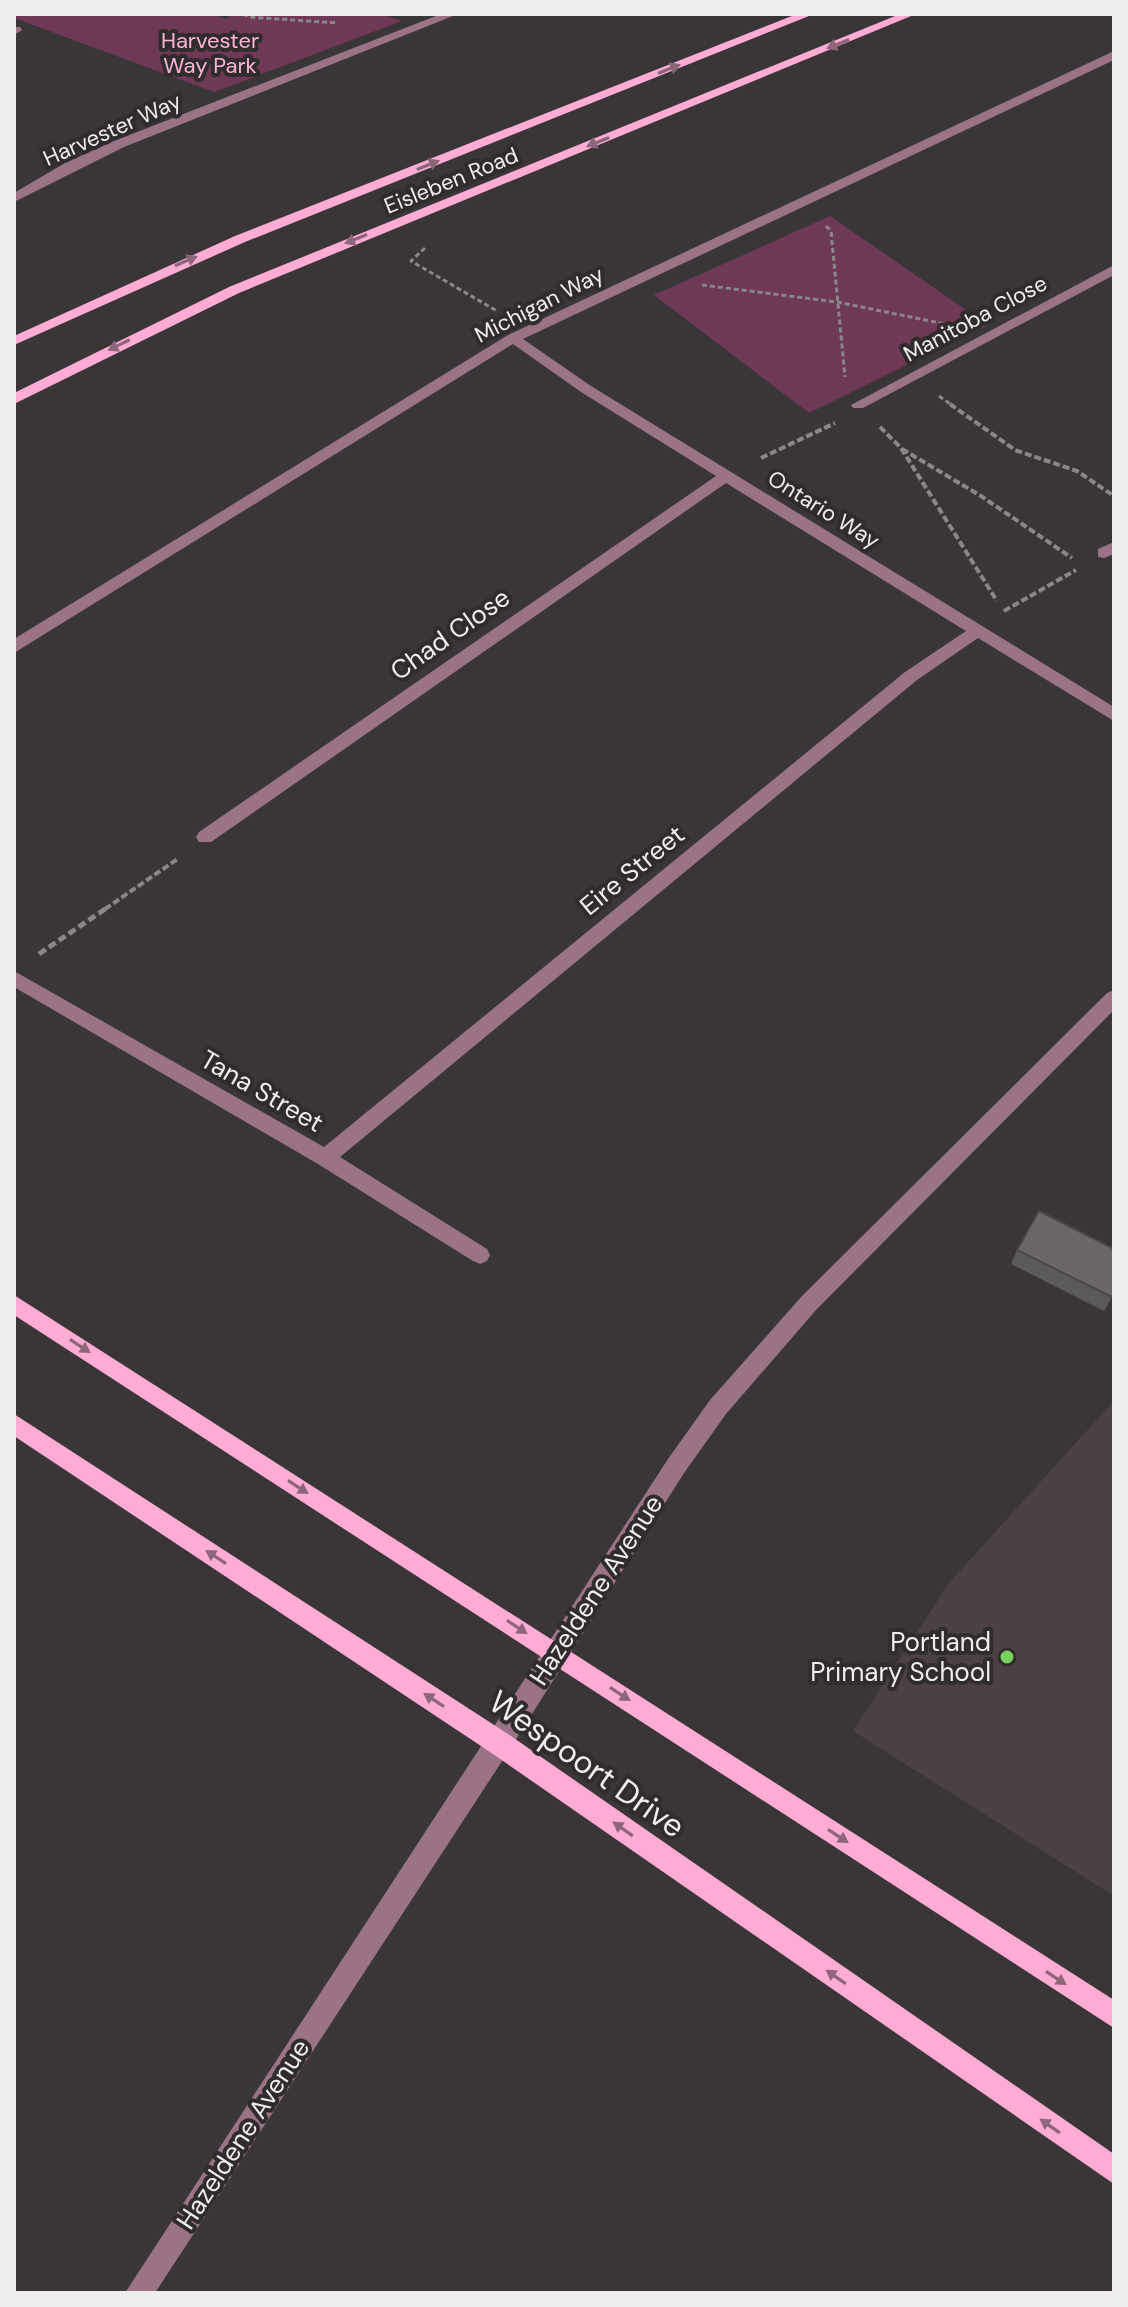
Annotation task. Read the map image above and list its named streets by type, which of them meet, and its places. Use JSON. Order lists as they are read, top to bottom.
{
  "streets": {
    "main road": ["Eisleben Road", "Wespoort Drive"],
    "street": [
      "Harvester Way",
      "Michigan Way",
      "Manitoba Close",
      "Ontario Way",
      "Chad Close",
      "Eire Street",
      "Tana Street",
      "Hazeldene Avenue"
    ]
  },
  "crossings": [
    ["Michigan Way", "Ontario Way"],
    ["Ontario Way", "Chad Close"],
    ["Ontario Way", "Eire Street"],
    ["Eire Street", "Tana Street"],
    ["Hazeldene Avenue", "Wespoort Drive"]
  ],
  "parks": ["Harvester Way Park"],
  "places": ["Portland Primary School"]
}
